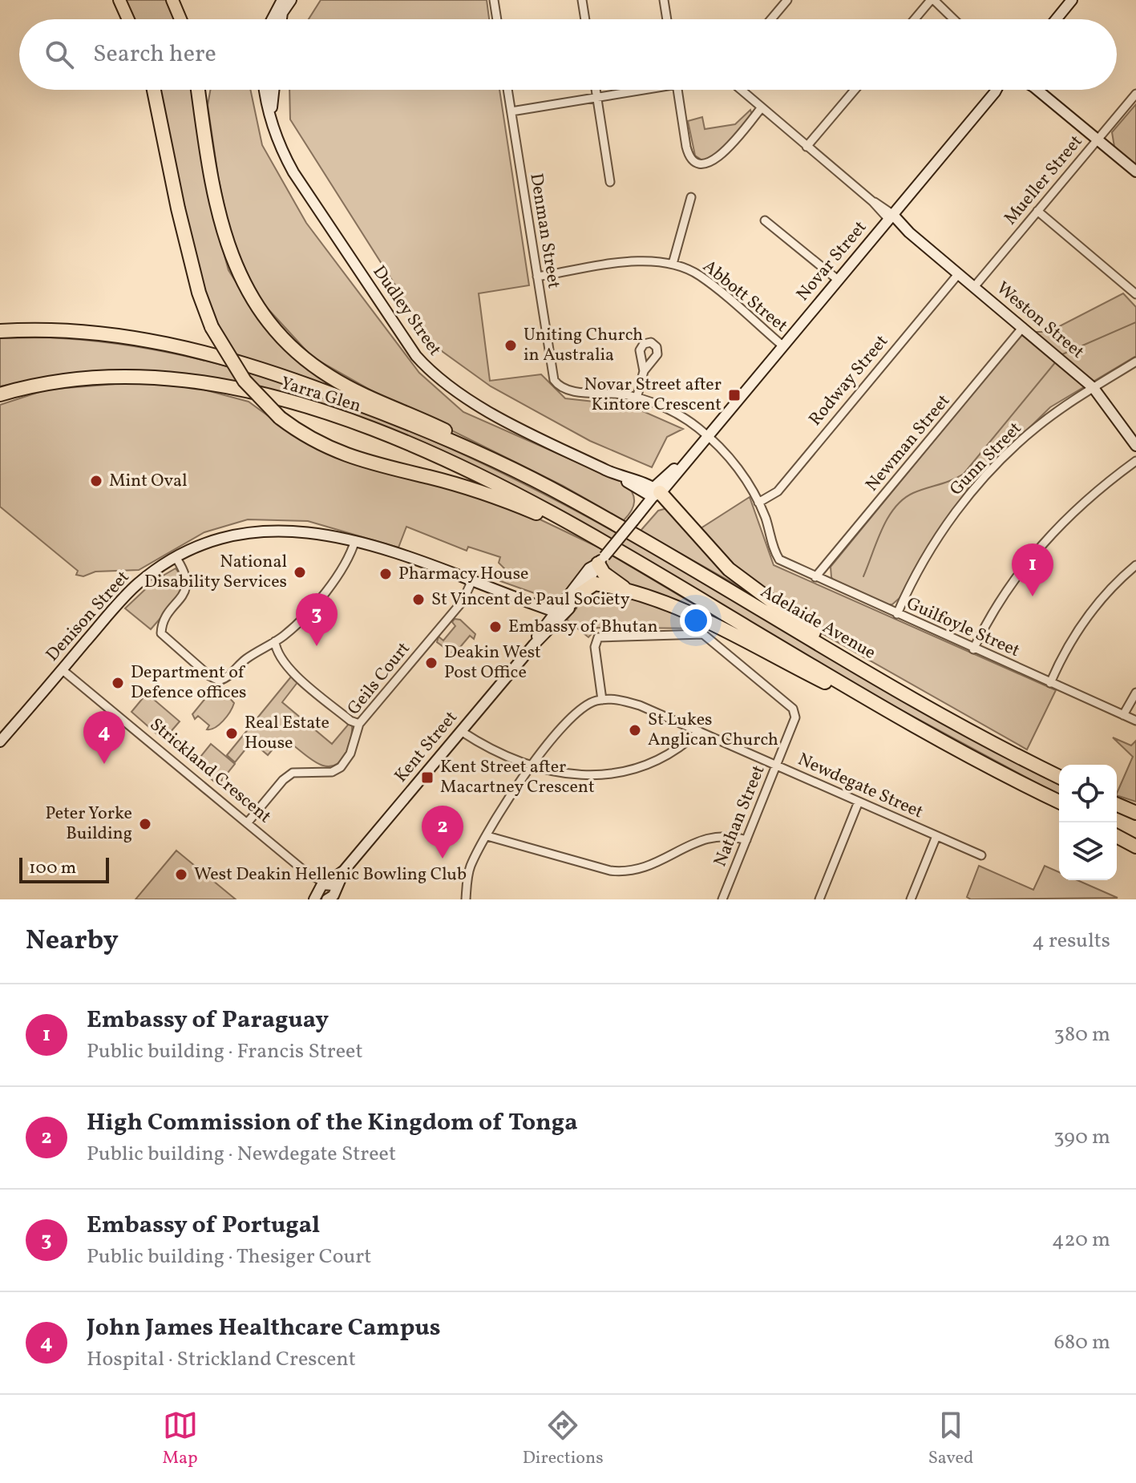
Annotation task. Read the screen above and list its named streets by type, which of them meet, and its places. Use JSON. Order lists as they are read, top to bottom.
{
  "streets": {
    "highway": ["Yarra Glen", "Adelaide Avenue"],
    "main road": [
      "Novar Street",
      "Dudley Street",
      "Weston Street",
      "Denison Street",
      "Kent Street"
    ],
    "street": [
      "Mueller Street",
      "Denman Street",
      "Abbott Street",
      "Rodway Street",
      "Newman Street",
      "Gunn Street",
      "Guilfoyle Street",
      "Geils Court",
      "Strickland Crescent",
      "Newdegate Street",
      "Nathan Street"
    ]
  },
  "crossings": [
    ["Mueller Street", "Weston Street"],
    ["Denman Street", "Abbott Street"],
    ["Novar Street", "Abbott Street"],
    ["Novar Street", "Dudley Street"],
    ["Novar Street", "Weston Street"],
    ["Novar Street", "Kent Street"],
    ["Dudley Street", "Kent Street"],
    ["Weston Street", "Rodway Street"],
    ["Weston Street", "Newman Street"],
    ["Weston Street", "Gunn Street"],
    ["Rodway Street", "Guilfoyle Street"],
    ["Yarra Glen", "Adelaide Avenue"],
    ["Yarra Glen", "Kent Street"],
    ["Newman Street", "Guilfoyle Street"],
    ["Gunn Street", "Guilfoyle Street"],
    ["Denison Street", "Geils Court"],
    ["Denison Street", "Kent Street"],
    ["Denison Street", "Strickland Crescent"],
    ["Geils Court", "Strickland Crescent"],
    ["Kent Street", "Strickland Crescent"],
    ["Newdegate Street", "Nathan Street"]
  ],
  "places": {
    "other": [
      "Uniting Church in Australia",
      "Mint Oval",
      "National Disability Services",
      "Pharmacy House",
      "St Vincent de Paul Society",
      "Embassy of Bhutan",
      "Deakin West Post Office",
      "Department of Defence offices",
      "St Lukes Anglican Church",
      "Real Estate House",
      "Peter Yorke Building",
      "West Deakin Hellenic Bowling Club"
    ],
    "transit": ["Novar Street after Kintore Crescent", "Kent Street after Macartney Crescent"]
  },
  "scale_bar": "100 m",
  "page": {
    "search": "Search here",
    "pins": [
      "1",
      "3",
      "4",
      "2"
    ],
    "scale": "100 m",
    "heading": ["Nearby", "4 results"],
    "list": [
      {
        "mark": "1",
        "name": "Embassy of Paraguay",
        "note": "Public building · Francis Street",
        "value": "380 m"
      },
      {
        "mark": "2",
        "name": "High Commission of the Kingdom of Tonga",
        "note": "Public building · Newdegate Street",
        "value": "390 m"
      },
      {
        "mark": "3",
        "name": "Embassy of Portugal",
        "note": "Public building · Thesiger Court",
        "value": "420 m"
      },
      {
        "mark": "4",
        "name": "John James Healthcare Campus",
        "note": "Hospital · Strickland Crescent",
        "value": "680 m"
      }
    ],
    "nav": ["Map", "Directions", "Saved"]
  }
}
